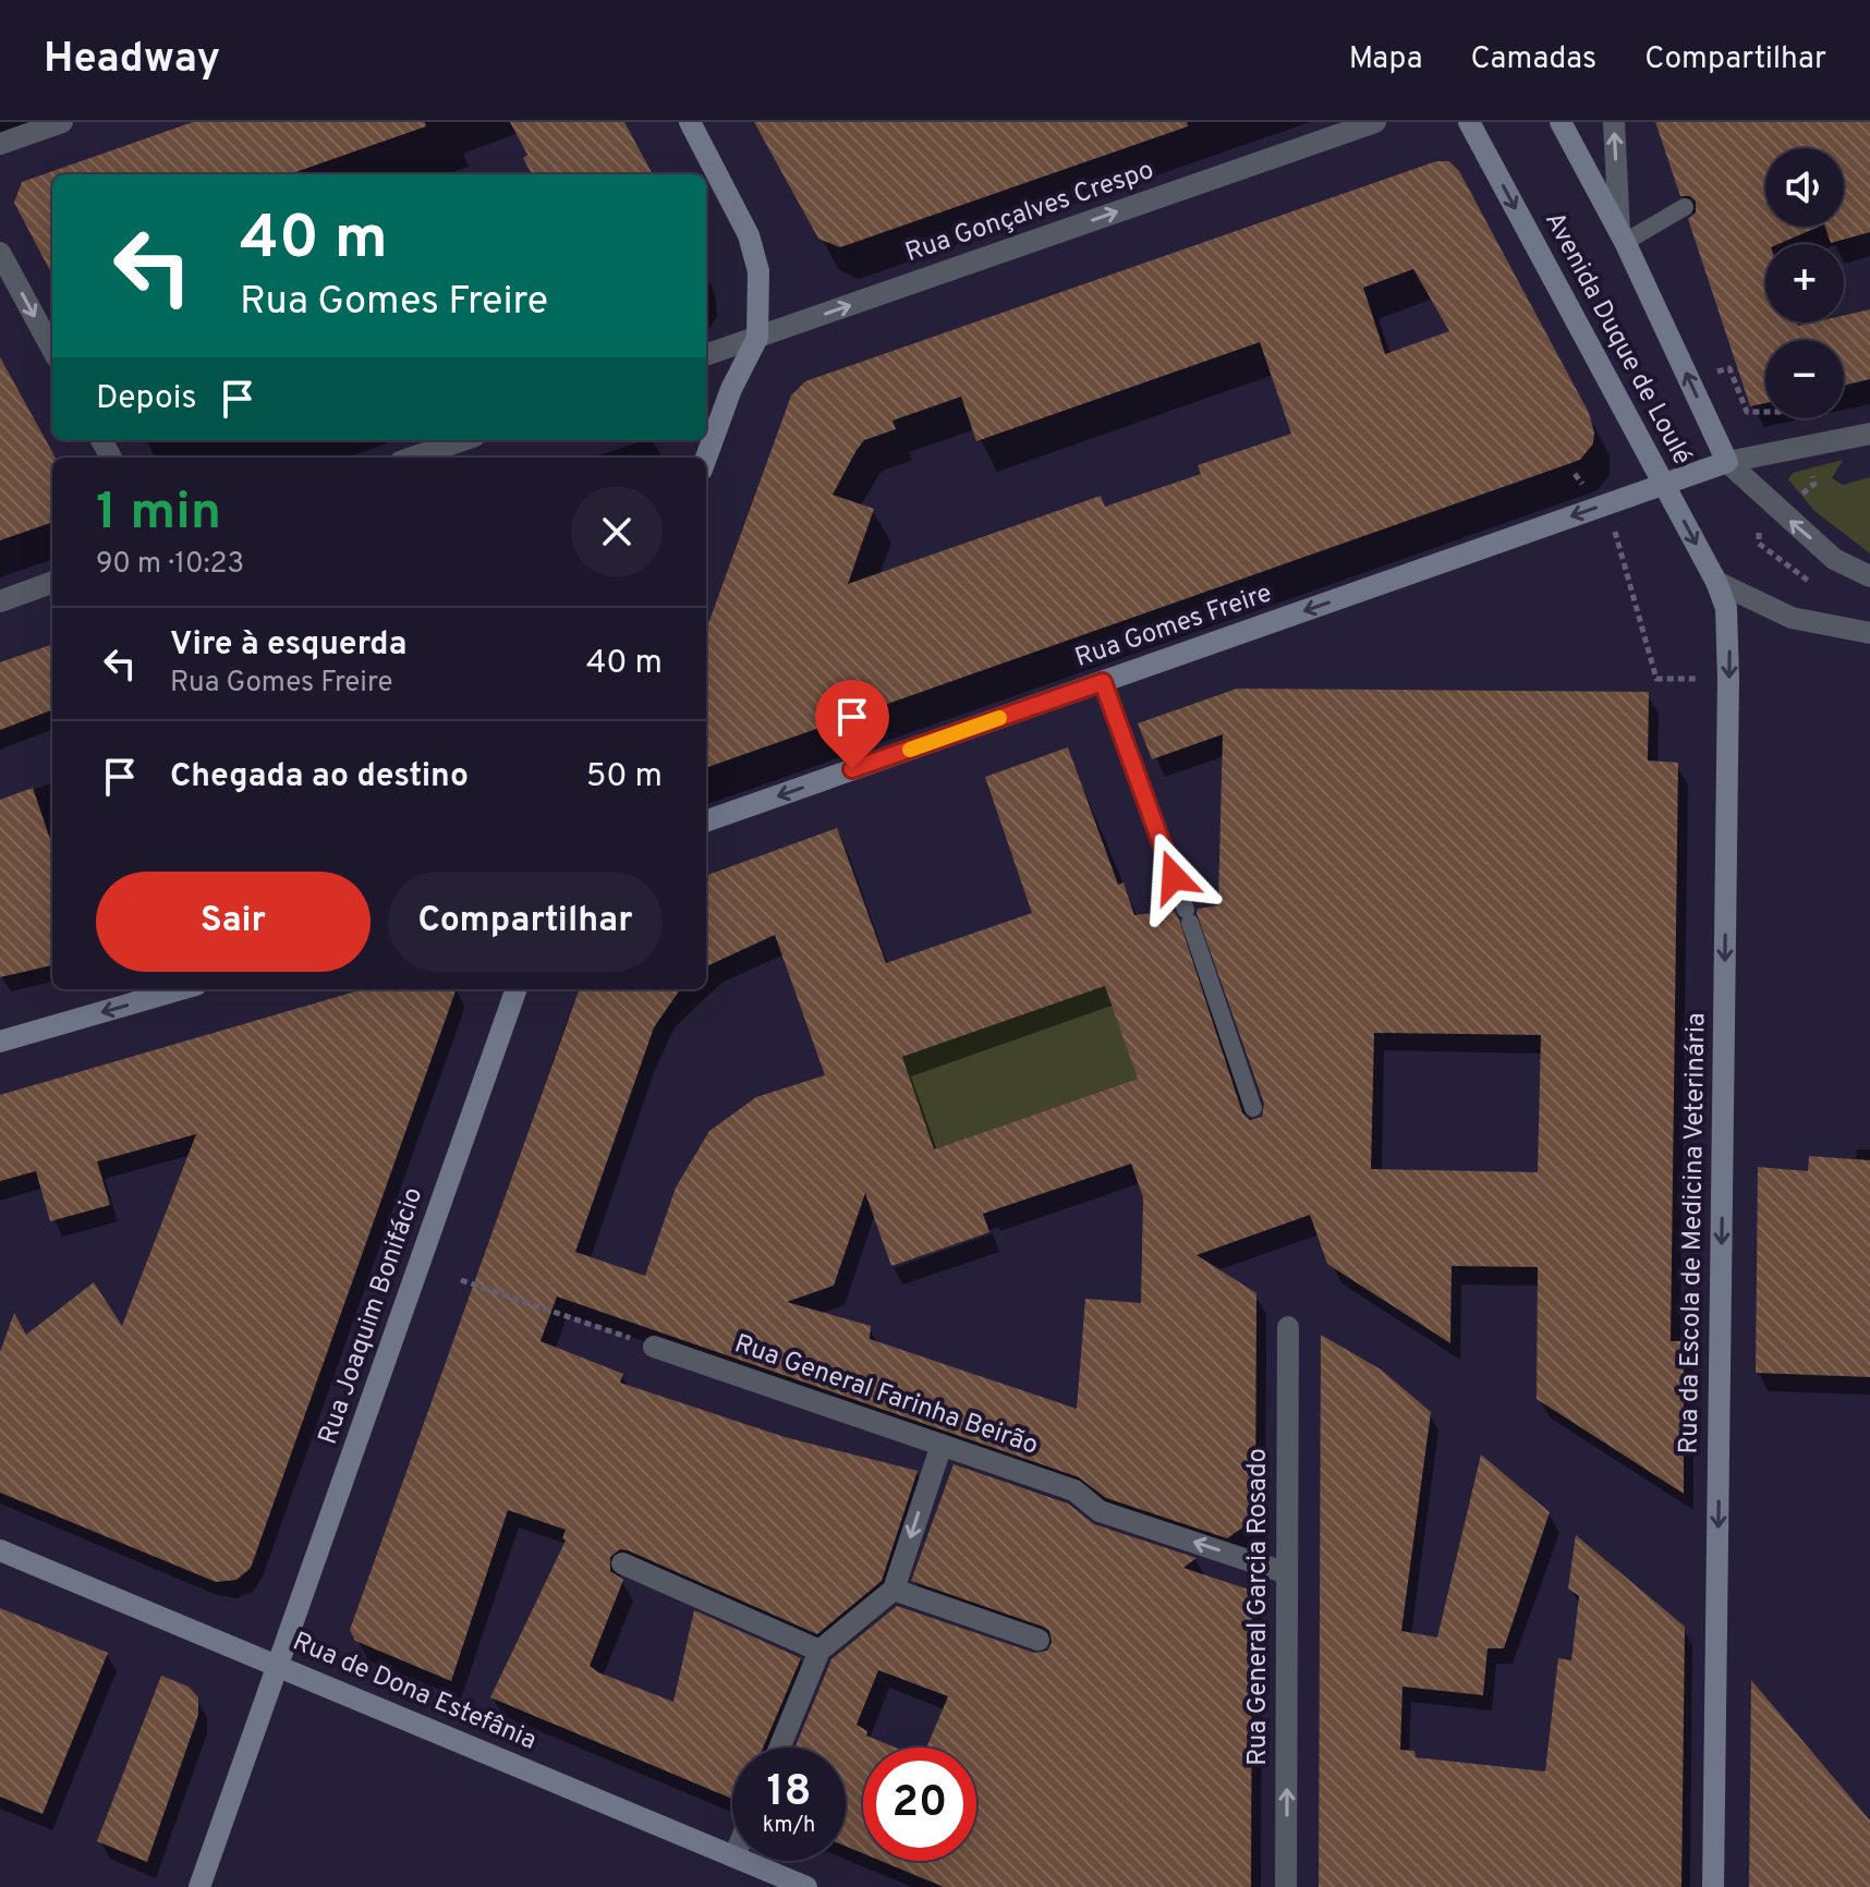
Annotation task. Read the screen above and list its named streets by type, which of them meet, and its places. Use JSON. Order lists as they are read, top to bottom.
{
  "streets": {
    "street": [
      "Rua Gonçalves Crespo",
      "Avenida Duque de Loulé",
      "Rua Gomes Freire",
      "Rua da Escola de Medicina Veterinária",
      "Rua Joaquim Bonifácio",
      "Rua General Farinha Beirão",
      "Rua General Garcia Rosado",
      "Rua de Dona Estefânia"
    ]
  },
  "crossings": [
    ["Avenida Duque de Loulé", "Rua Gomes Freire"],
    ["Avenida Duque de Loulé", "Rua da Escola de Medicina Veterinária"],
    ["Rua Joaquim Bonifácio", "Rua de Dona Estefânia"],
    ["Rua General Farinha Beirão", "Rua General Garcia Rosado"]
  ],
  "one_way": [
    "Rua Gonçalves Crespo",
    "Rua Gomes Freire",
    "Rua da Escola de Medicina Veterinária",
    "Rua General Garcia Rosado"
  ],
  "page": {
    "header": "Headway",
    "nav": ["Mapa", "Camadas", "Compartilhar"],
    "map_buttons": ["+", "−"],
    "turn": ["40 m", "Rua Gomes Freire"],
    "then": "Depois",
    "heading": ["1 min", "90 m · 10:23"],
    "list": [
      {
        "name": "Vire à esquerda",
        "note": "Rua Gomes Freire",
        "value": "40 m"
      },
      {
        "name": "Chegada ao destino",
        "value": "50 m"
      }
    ],
    "buttons": ["Sair", "Compartilhar"],
    "speed": "18 km/h",
    "limit": "20"
  }
}
